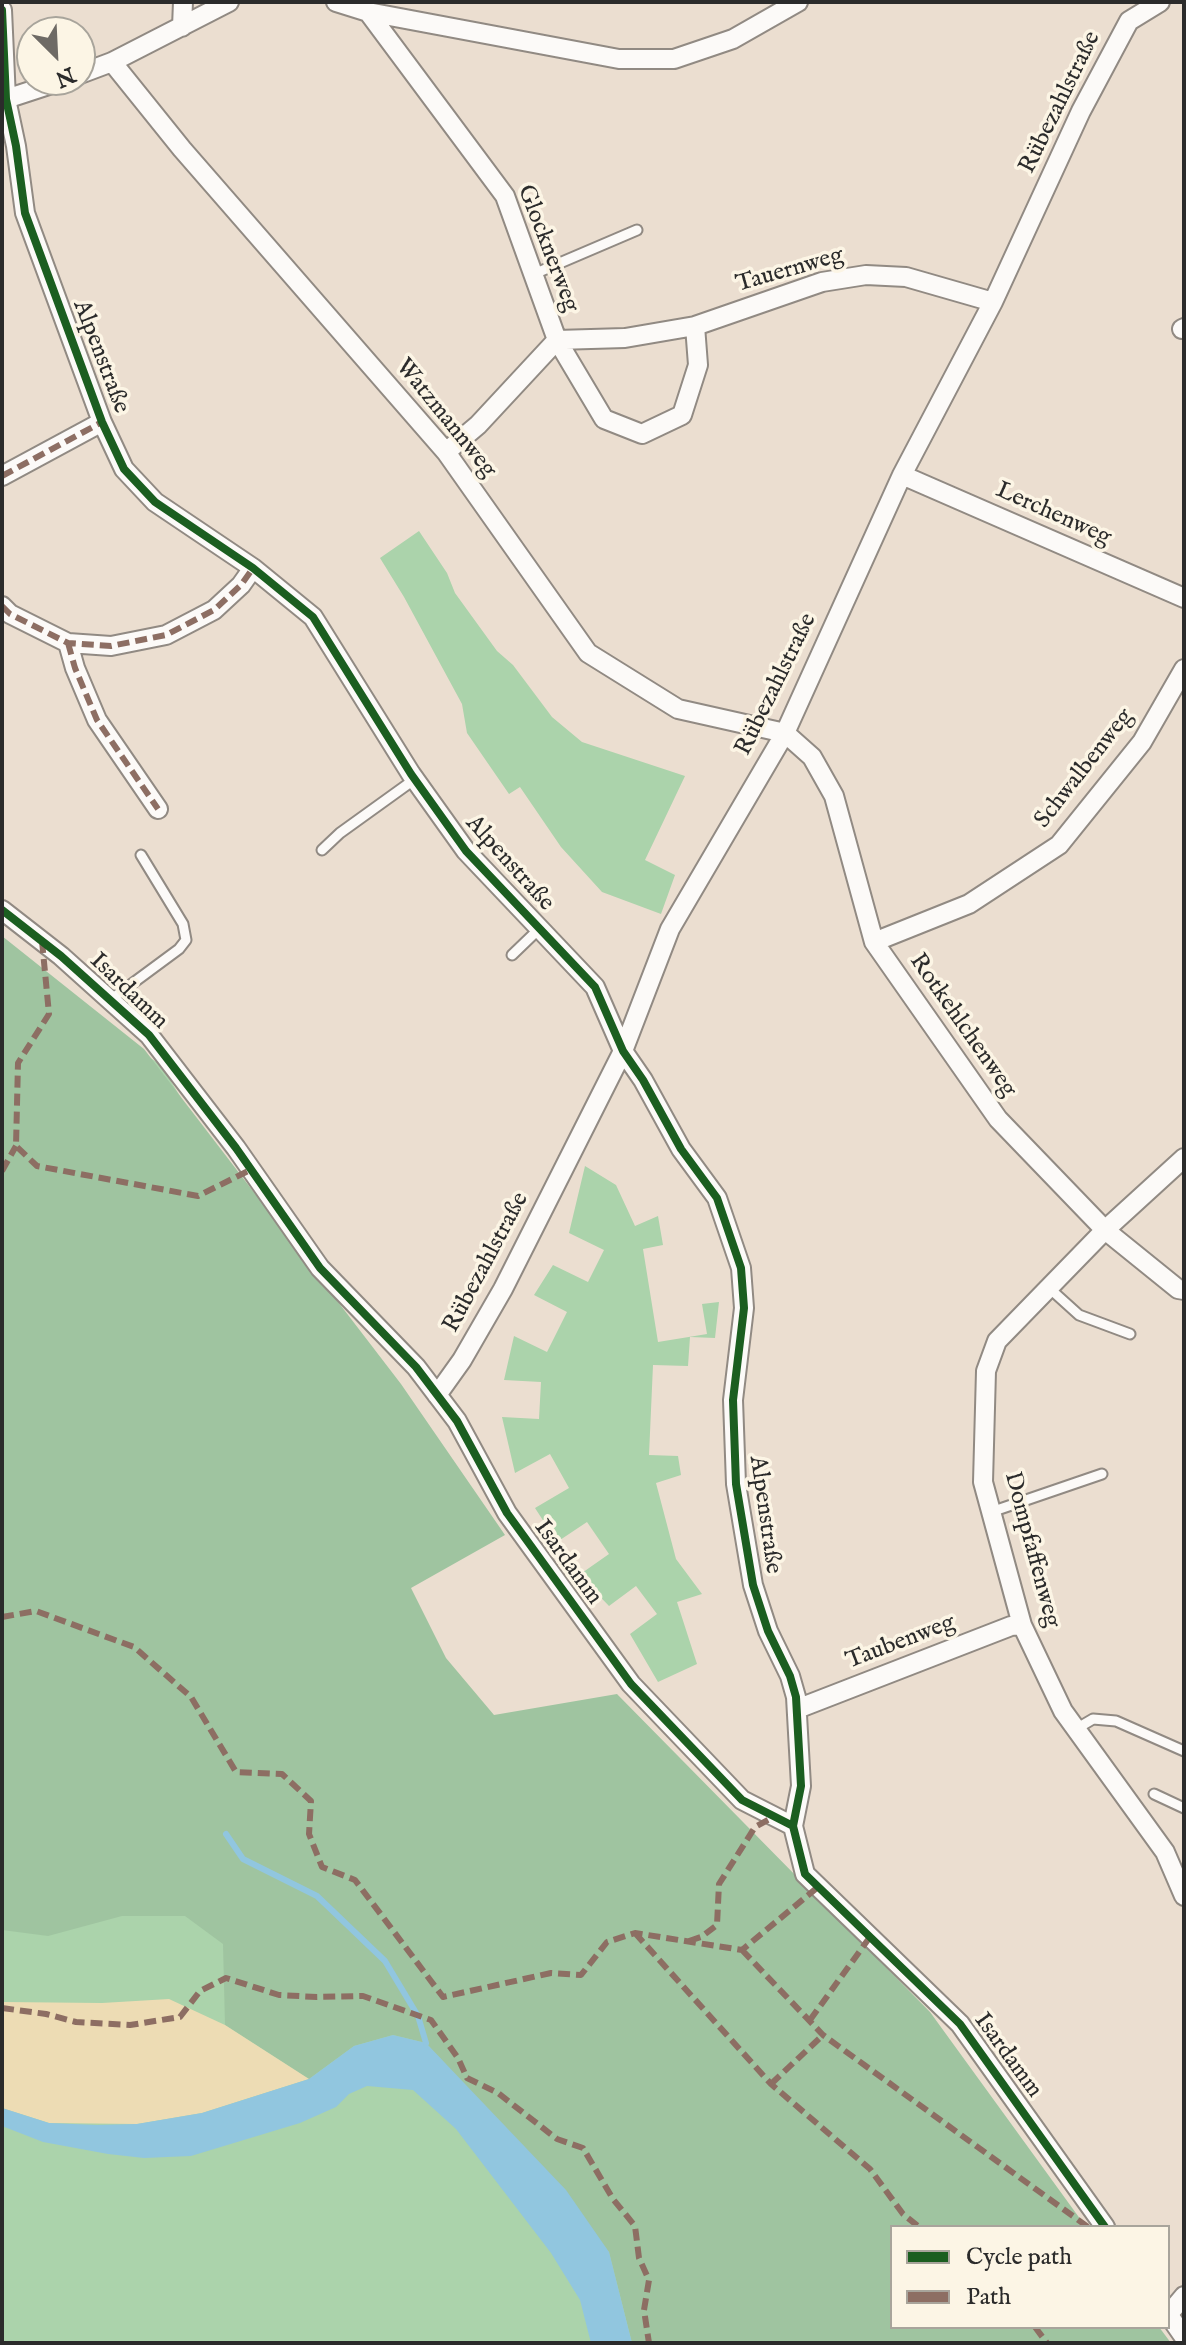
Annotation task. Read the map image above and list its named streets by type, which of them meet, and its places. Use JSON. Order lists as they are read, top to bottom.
{
  "streets": {
    "street": [
      "Rübezahlstraße",
      "Glocknerweg",
      "Tauernweg",
      "Alpenstraße",
      "Watzmannweg",
      "Lerchenweg",
      "Schwalbenweg",
      "Isardamm",
      "Rotkehlchenweg",
      "Dompfaffenweg",
      "Taubenweg"
    ]
  },
  "crossings": [
    ["Rübezahlstraße", "Tauernweg"],
    ["Rübezahlstraße", "Alpenstraße"],
    ["Rübezahlstraße", "Watzmannweg"],
    ["Rübezahlstraße", "Lerchenweg"],
    ["Rübezahlstraße", "Isardamm"],
    ["Rübezahlstraße", "Rotkehlchenweg"],
    ["Glocknerweg", "Tauernweg"],
    ["Glocknerweg", "Watzmannweg"],
    ["Alpenstraße", "Isardamm"],
    ["Alpenstraße", "Taubenweg"],
    ["Watzmannweg", "Rotkehlchenweg"],
    ["Schwalbenweg", "Rotkehlchenweg"],
    ["Rotkehlchenweg", "Dompfaffenweg"],
    ["Dompfaffenweg", "Taubenweg"]
  ],
  "legend": ["Cycle path", "Path"],
  "north": "bottom right"
}
